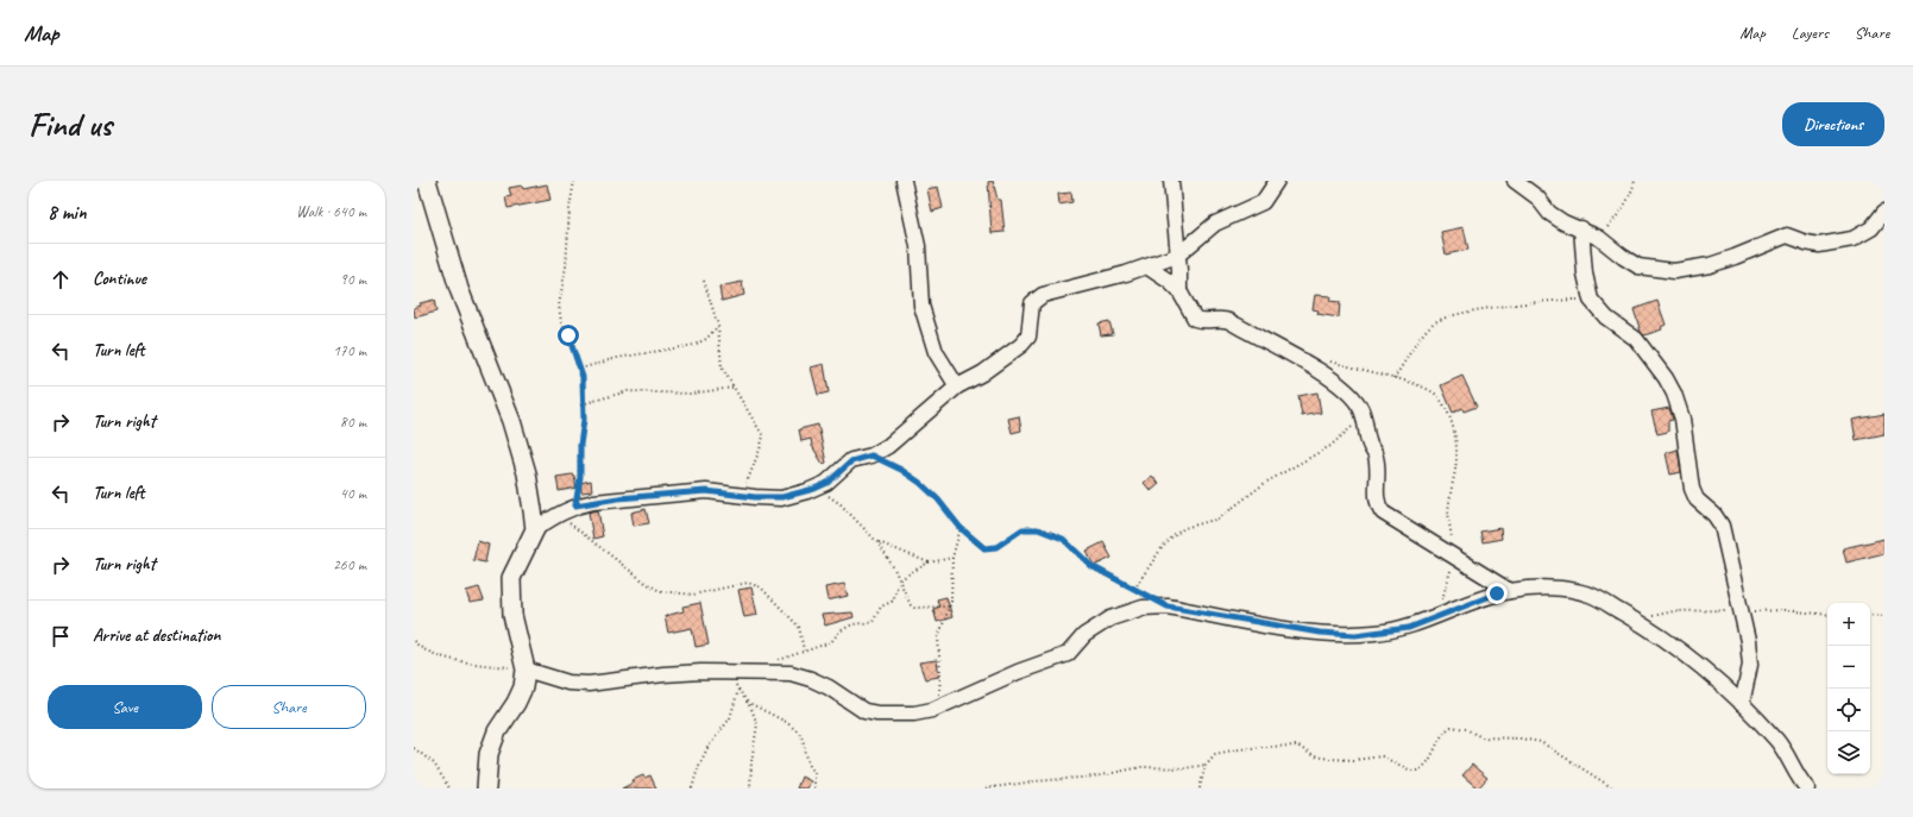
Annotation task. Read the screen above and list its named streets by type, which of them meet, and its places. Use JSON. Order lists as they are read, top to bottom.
{
  "page": {
    "header": "Map",
    "nav": ["Map", "Layers", "Share"],
    "buttons": [
      "Directions",
      ["Save", "Share"]
    ],
    "title": "Find us",
    "heading": ["8 min", "Walk · 640 m"],
    "list": [
      ["Continue", "90 m"],
      ["Turn left", "170 m"],
      ["Turn right", "80 m"],
      ["Turn left", "40 m"],
      ["Turn right", "260 m"],
      "Arrive at destination"
    ],
    "map_buttons": ["+", "−"]
  }
}
